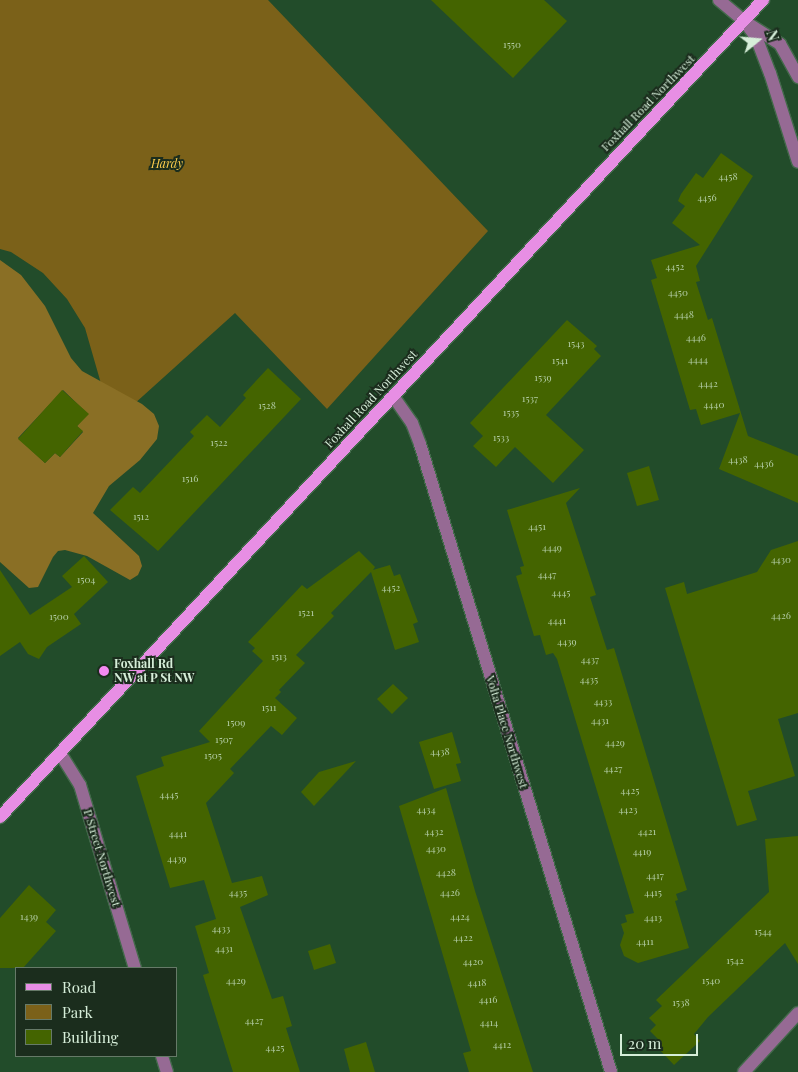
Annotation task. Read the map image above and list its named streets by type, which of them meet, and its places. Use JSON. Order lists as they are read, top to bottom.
{
  "streets": {
    "main road": ["Foxhall Road Northwest"],
    "street": ["Volta Place Northwest", "P Street Northwest"]
  },
  "crossings": [
    ["Foxhall Road Northwest", "Volta Place Northwest"],
    ["Foxhall Road Northwest", "P Street Northwest"]
  ],
  "parks": ["Hardy"],
  "places": ["Foxhall Rd NW at P St NW"],
  "house_numbers": [
    "1550",
    "4458",
    "4456",
    "4452",
    "4450",
    "4448",
    "4446",
    "1543",
    "4444",
    "1541",
    "1539",
    "4442",
    "1537",
    "4440",
    "1528",
    "1535",
    "1533",
    "1522",
    "4438",
    "4436",
    "1516",
    "1512",
    "4451",
    "4449",
    "4430",
    "4447",
    "1504",
    "4452",
    "4445",
    "1521",
    "4426",
    "1500",
    "4441",
    "4439",
    "1513",
    "4437",
    "4435",
    "4433",
    "1511",
    "4431",
    "1509",
    "1507",
    "4429",
    "4438",
    "1505",
    "4427",
    "4425",
    "4445",
    "4434",
    "4423",
    "4432",
    "4421",
    "4441",
    "4430",
    "4419",
    "4439",
    "4428",
    "4417",
    "4435",
    "4426",
    "4415",
    "1439",
    "4424",
    "4413",
    "4433",
    "1544",
    "4422",
    "4411",
    "4431",
    "1542",
    "4420",
    "4429",
    "1540",
    "4418",
    "4416",
    "1538",
    "4427",
    "4414",
    "4412",
    "4425"
  ],
  "legend": ["Road", "Park", "Building"],
  "scale_bar": "20 m",
  "north": "right"
}
